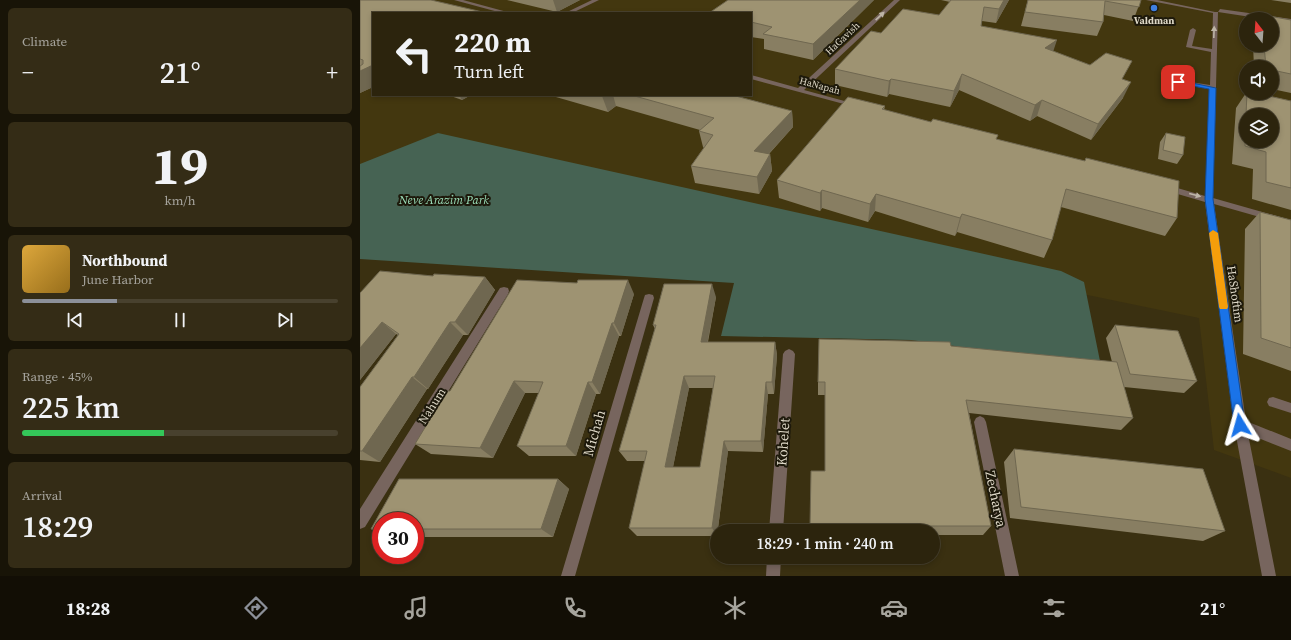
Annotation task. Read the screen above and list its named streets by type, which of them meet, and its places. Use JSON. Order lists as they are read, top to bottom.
{
  "streets": {
    "street": [
      "HaGavish",
      "HaNapah",
      "HaShoftim",
      "Nahum",
      "Michah",
      "Kohelet",
      "Zecharya"
    ]
  },
  "crossings": [
    ["HaGavish", "HaNapah"]
  ],
  "one_way": ["HaGavish"],
  "parks": ["Neve Arazim Park"],
  "places": ["Valdman"],
  "north": "top",
  "page": {
    "tile": [
      "Climate",
      ["19", "km/h"],
      ["Range · 45%", "225 km"],
      ["Arrival", "18:29"]
    ],
    "turn": ["220 m", "Turn left"],
    "heat": ["−", "21°", "+"],
    "song": ["Northbound", "June Harbor"],
    "limit": "30",
    "trip": "18:29 · 1 min · 240 m",
    "tabs": ["18:28", "21°"]
  }
}
